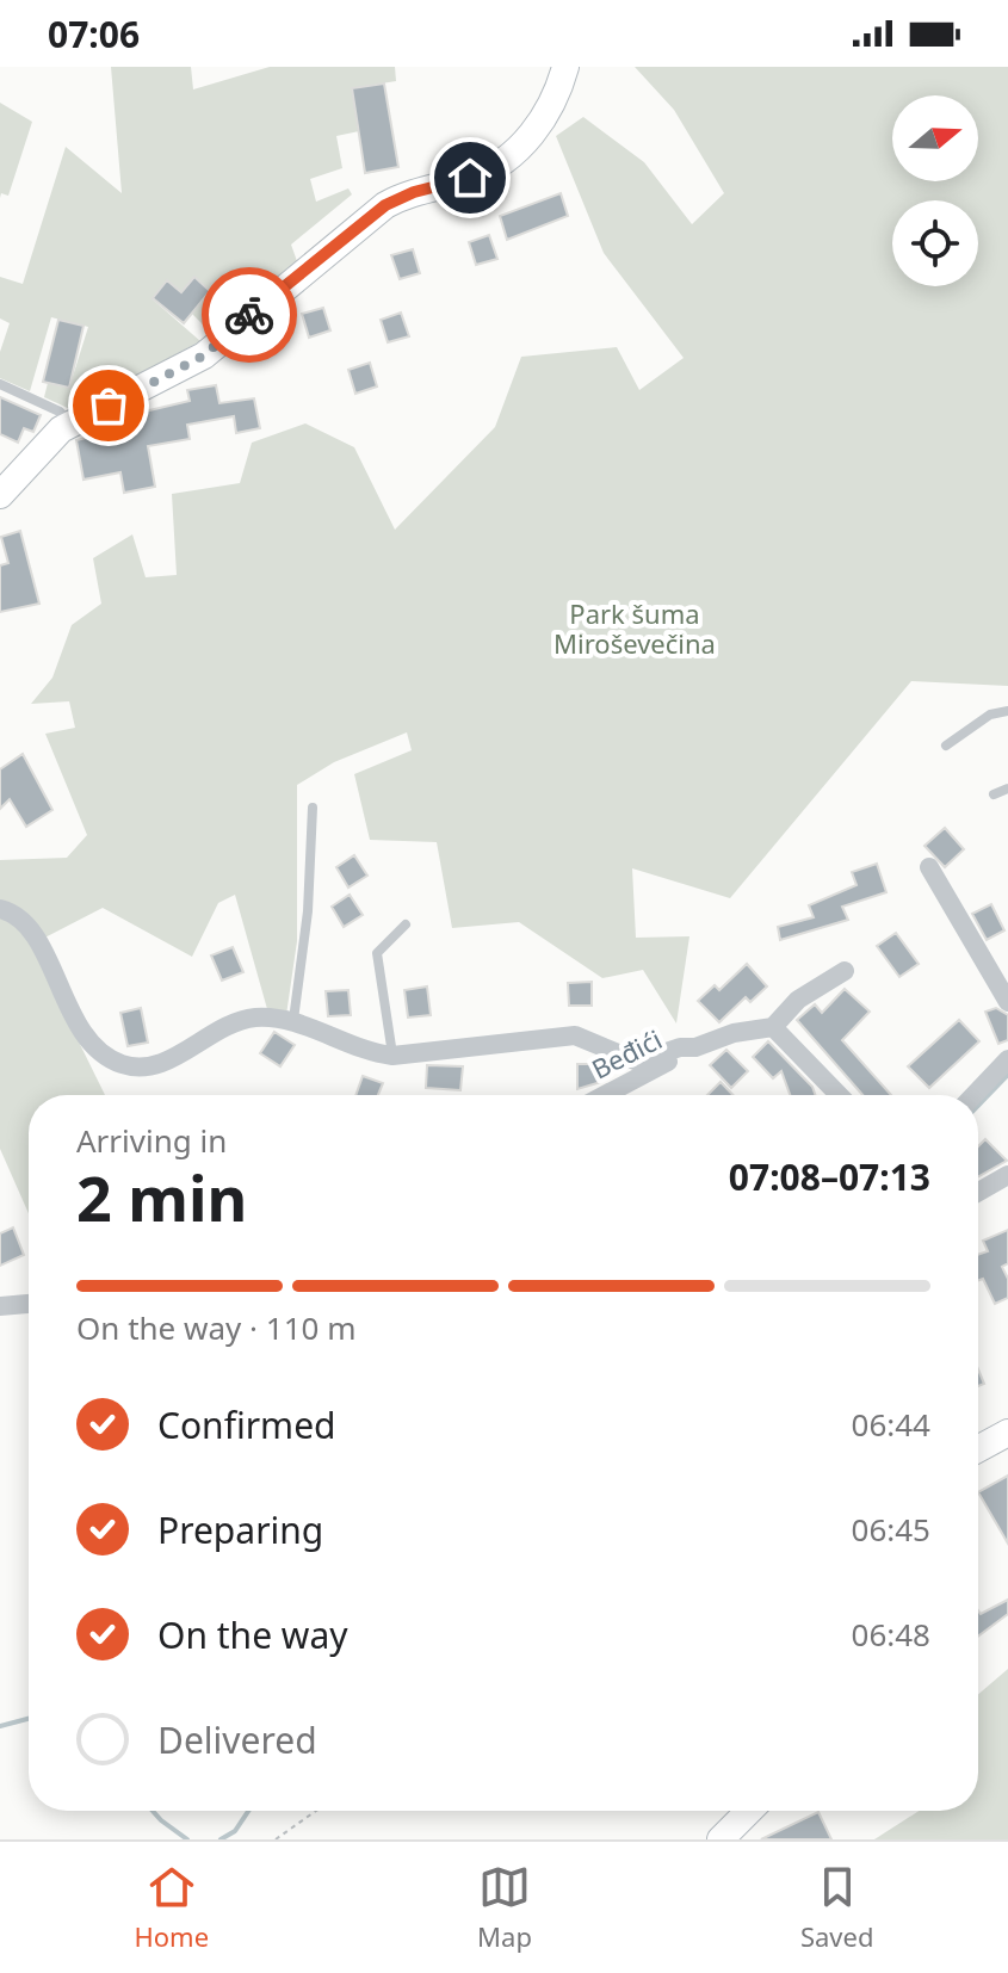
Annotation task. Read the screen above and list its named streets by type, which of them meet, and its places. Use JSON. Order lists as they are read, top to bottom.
{
  "streets": {
    "street": ["Beđići"]
  },
  "parks": ["Park šuma Miroševečina"],
  "north": "right",
  "page": {
    "status": "07:06",
    "heading": ["2 min", "Arriving in", "07:08–07:13"],
    "bar": "On the way · 110 m",
    "list": [
      ["Confirmed", "06:44"],
      ["Preparing", "06:45"],
      ["On the way", "06:48"],
      "Delivered"
    ],
    "tabs": ["Home", "Map", "Saved"]
  }
}
